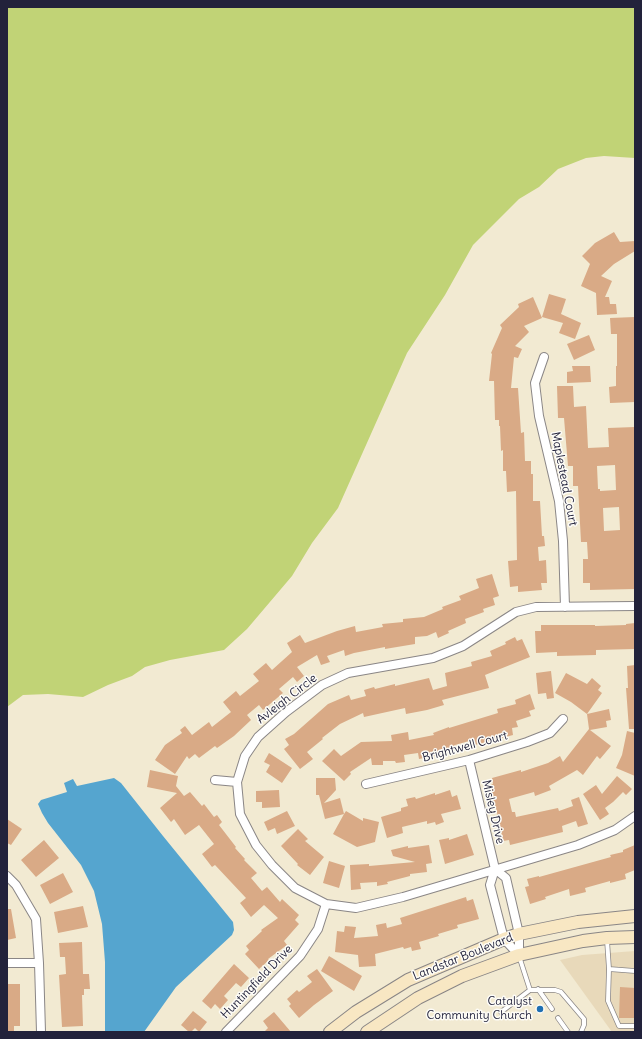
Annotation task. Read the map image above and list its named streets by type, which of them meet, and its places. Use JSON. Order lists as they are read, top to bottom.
{
  "streets": {
    "main road": ["Landstar Boulevard"],
    "street": [
      "Maplestead Court",
      "Avleigh Circle",
      "Brightwell Court",
      "Misley Drive",
      "Huntingfield Drive"
    ]
  },
  "crossings": [
    ["Maplestead Court", "Avleigh Circle"],
    ["Avleigh Circle", "Misley Drive"],
    ["Avleigh Circle", "Huntingfield Drive"],
    ["Brightwell Court", "Misley Drive"],
    ["Misley Drive", "Landstar Boulevard"]
  ],
  "places": ["Catalyst Community Church"]
}
